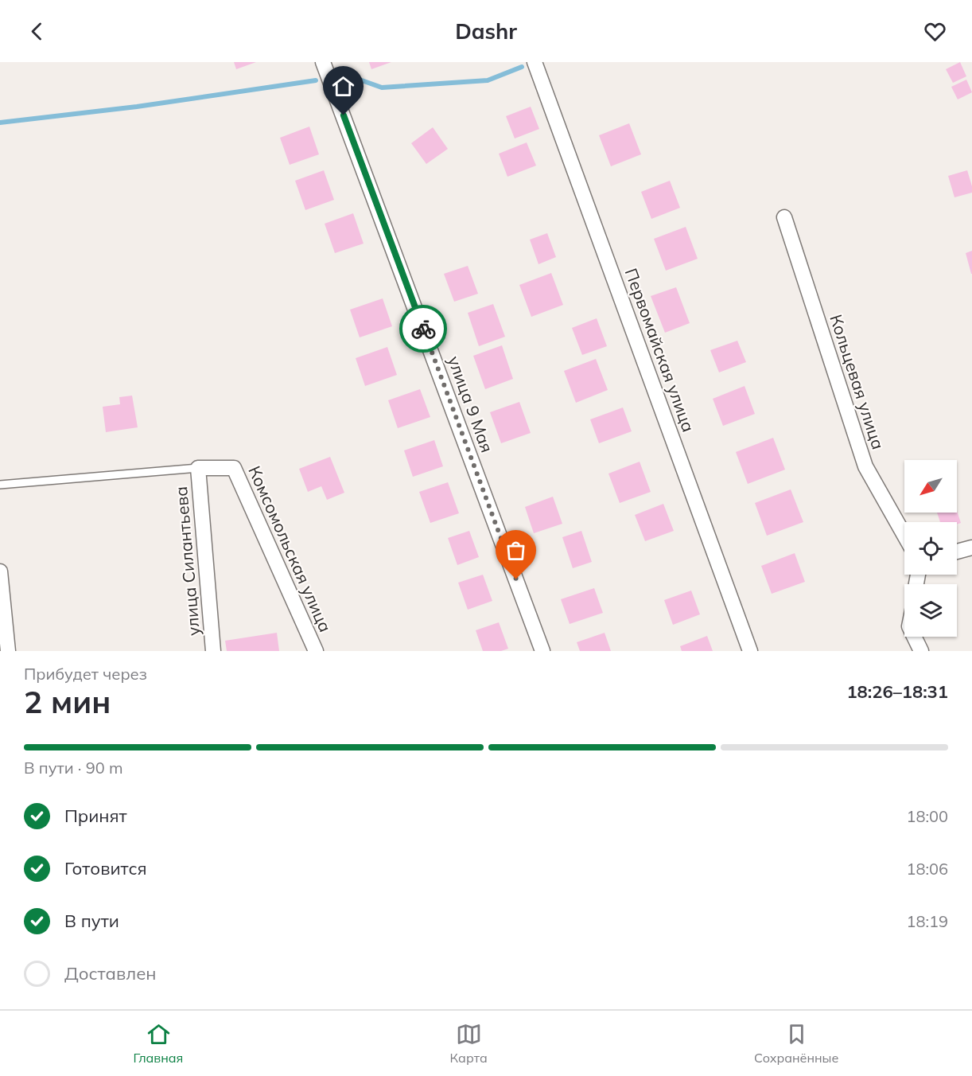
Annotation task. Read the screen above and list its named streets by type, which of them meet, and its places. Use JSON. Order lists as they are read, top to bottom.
{
  "streets": {
    "street": [
      "Первомайская улица",
      "Кольцевая улица",
      "улица 9 Мая",
      "Комсомольская улица",
      "улица Силантьева"
    ]
  },
  "crossings": [
    ["Комсомольская улица", "улица Силантьева"]
  ],
  "north": "bottom left",
  "page": {
    "header": "Dashr",
    "heading": ["2 мин", "Прибудет через", "18:26–18:31"],
    "bar": "В пути · 90 m",
    "list": [
      ["Принят", "18:00"],
      ["Готовится", "18:06"],
      ["В пути", "18:19"],
      "Доставлен"
    ],
    "tabs": ["Главная", "Карта", "Сохранённые"]
  }
}
